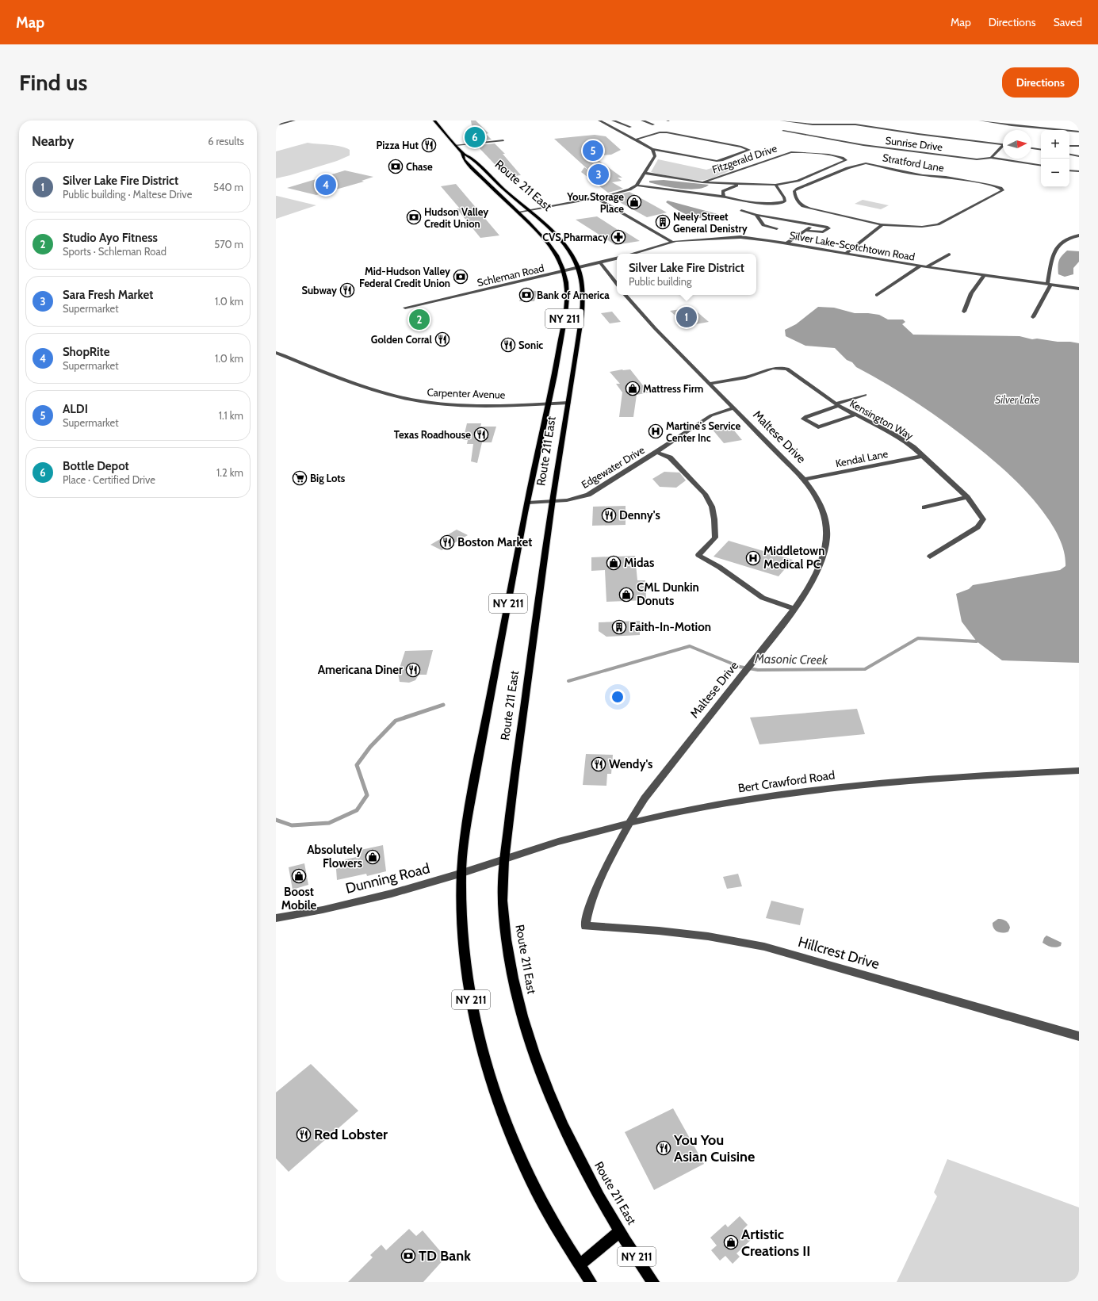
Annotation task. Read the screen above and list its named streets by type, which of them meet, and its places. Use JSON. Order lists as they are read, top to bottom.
{
  "streets": {
    "main road": ["Route 211 East", "NY 211"],
    "street": [
      "Sunrise Drive",
      "Fitzgerald Drive",
      "Stratford Lane",
      "Silver Lake-Scotchtown Road",
      "Schleman Road",
      "Carpenter Avenue",
      "Kensington Way",
      "Maltese Drive",
      "Kendal Lane",
      "Edgewater Drive",
      "Bert Crawford Road",
      "Dunning Road",
      "Hillcrest Drive"
    ]
  },
  "crossings": [
    ["Route 211 East", "Schleman Road"],
    ["Route 211 East", "Carpenter Avenue"],
    ["Route 211 East", "Edgewater Drive"],
    ["Route 211 East", "Bert Crawford Road"],
    ["Route 211 East", "Dunning Road"],
    ["Kensington Way", "Maltese Drive"],
    ["Kensington Way", "Kendal Lane"],
    ["Maltese Drive", "Kendal Lane"],
    ["Maltese Drive", "Edgewater Drive"],
    ["Maltese Drive", "Bert Crawford Road"],
    ["Maltese Drive", "Hillcrest Drive"],
    ["Bert Crawford Road", "Dunning Road"]
  ],
  "water": ["Silver Lake", "Masonic Creek"],
  "places": {
    "restaurant": [
      "Pizza Hut",
      "Subway",
      "Golden Corral",
      "Sonic",
      "Texas Roadhouse",
      "Denny's",
      "Boston Market",
      "Americana Diner",
      "Wendy's",
      "Red Lobster",
      "You You Asian Cuisine"
    ],
    "bank": [
      "Chase",
      "Hudson Valley Credit Union",
      "Mid-Hudson Valley Federal Credit Union",
      "Bank of America",
      "TD Bank"
    ],
    "shop": [
      "Your Storage Place",
      "Mattress Firm",
      "Midas",
      "CML Dunkin Donuts",
      "Absolutely Flowers",
      "Boost Mobile",
      "Artistic Creations II"
    ],
    "building": ["Neely Street General Denistry", "Faith-In-Motion"],
    "pharmacy": ["CVS Pharmacy"],
    "hospital": ["Martine's Service Center Inc", "Middletown Medical PC"],
    "supermarket": ["Big Lots"]
  },
  "north": "right",
  "page": {
    "header": "Map",
    "nav": ["Map", "Directions", "Saved"],
    "buttons": "Directions",
    "title": "Find us",
    "heading": ["Nearby", "6 results"],
    "pins": [
      "6",
      "5",
      "3",
      "4",
      "1",
      "2"
    ],
    "map_buttons": ["+", "−"],
    "list": [
      {
        "mark": "1",
        "name": "Silver Lake Fire District",
        "note": "Public building · Maltese Drive",
        "value": "540 m"
      },
      {
        "mark": "2",
        "name": "Studio Ayo Fitness",
        "note": "Sports · Schleman Road",
        "value": "570 m"
      },
      {
        "mark": "3",
        "name": "Sara Fresh Market",
        "note": "Supermarket",
        "value": "1.0 km"
      },
      {
        "mark": "4",
        "name": "ShopRite",
        "note": "Supermarket",
        "value": "1.0 km"
      },
      {
        "mark": "5",
        "name": "ALDI",
        "note": "Supermarket",
        "value": "1.1 km"
      },
      {
        "mark": "6",
        "name": "Bottle Depot",
        "note": "Place · Certified Drive",
        "value": "1.2 km"
      }
    ],
    "popup": ["Silver Lake Fire District", "Public building"]
  }
}
